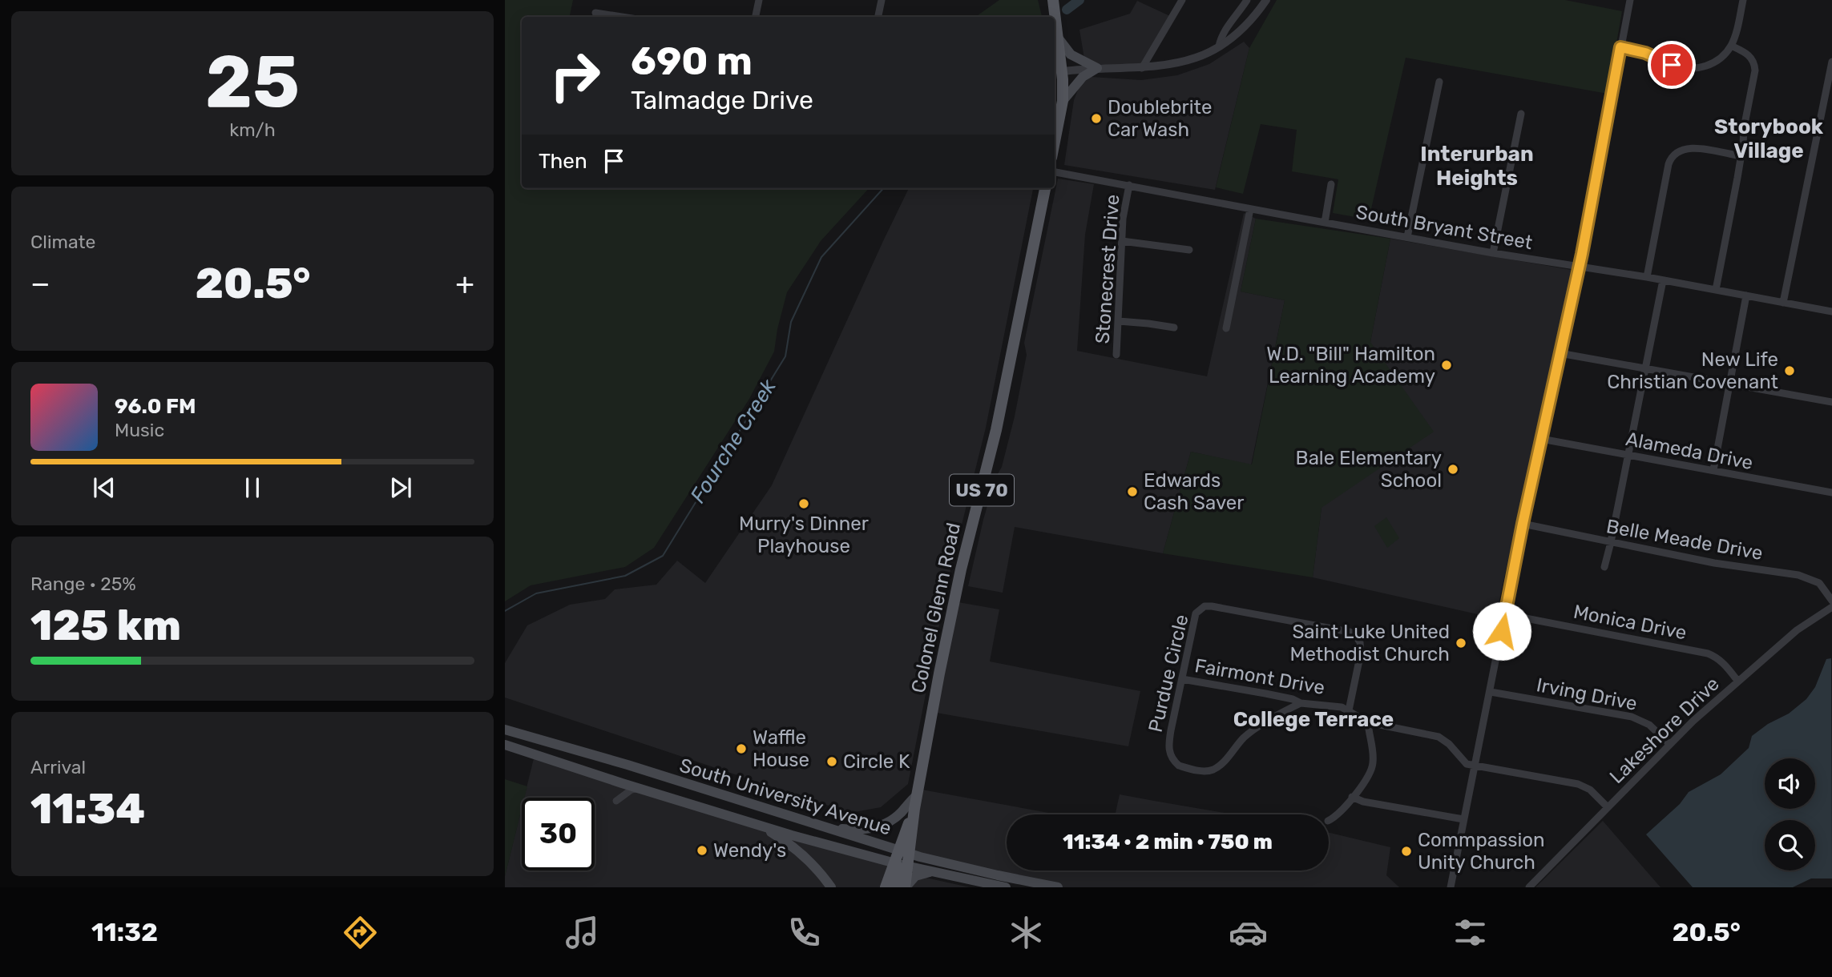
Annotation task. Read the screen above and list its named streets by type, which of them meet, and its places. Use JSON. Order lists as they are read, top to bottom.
{
  "streets": {
    "main road": ["US 70", "Colonel Glenn Road", "South University Avenue"],
    "street": [
      "South Bryant Street",
      "Stonecrest Drive",
      "Alameda Drive",
      "Belle Meade Drive",
      "Monica Drive",
      "Purdue Circle",
      "Fairmont Drive",
      "Irving Drive",
      "Lakeshore Drive"
    ]
  },
  "crossings": [
    ["South Bryant Street", "Stonecrest Drive"],
    ["Colonel Glenn Road", "South University Avenue"],
    ["Monica Drive", "Lakeshore Drive"],
    ["Purdue Circle", "Fairmont Drive"],
    ["Fairmont Drive", "Lakeshore Drive"],
    ["Irving Drive", "Lakeshore Drive"]
  ],
  "districts": ["Storybook Village", "Interurban Heights", "College Terrace"],
  "water": ["Fourche Creek"],
  "places": [
    "Doublebrite Car Wash",
    "W.D. \"Bill\" Hamilton Learning Academy",
    "New Life Christian Covenant",
    "Bale Elementary School",
    "Edwards Cash Saver",
    "Murry's Dinner Playhouse",
    "Saint Luke United Methodist Church",
    "Waffle House",
    "Circle K",
    "Wendy's",
    "Commpassion Unity Church"
  ],
  "page": {
    "tile": [
      ["25", "km/h"],
      "Climate",
      ["Range · 25%", "125 km"],
      ["Arrival", "11:34"]
    ],
    "turn": ["690 m", "Talmadge Drive"],
    "then": "Then",
    "heat": ["−", "20.5°", "+"],
    "song": ["96.0 FM", "Music"],
    "limit": "30",
    "trip": "11:34 · 2 min · 750 m",
    "tabs": ["11:32", "20.5°"]
  }
}
